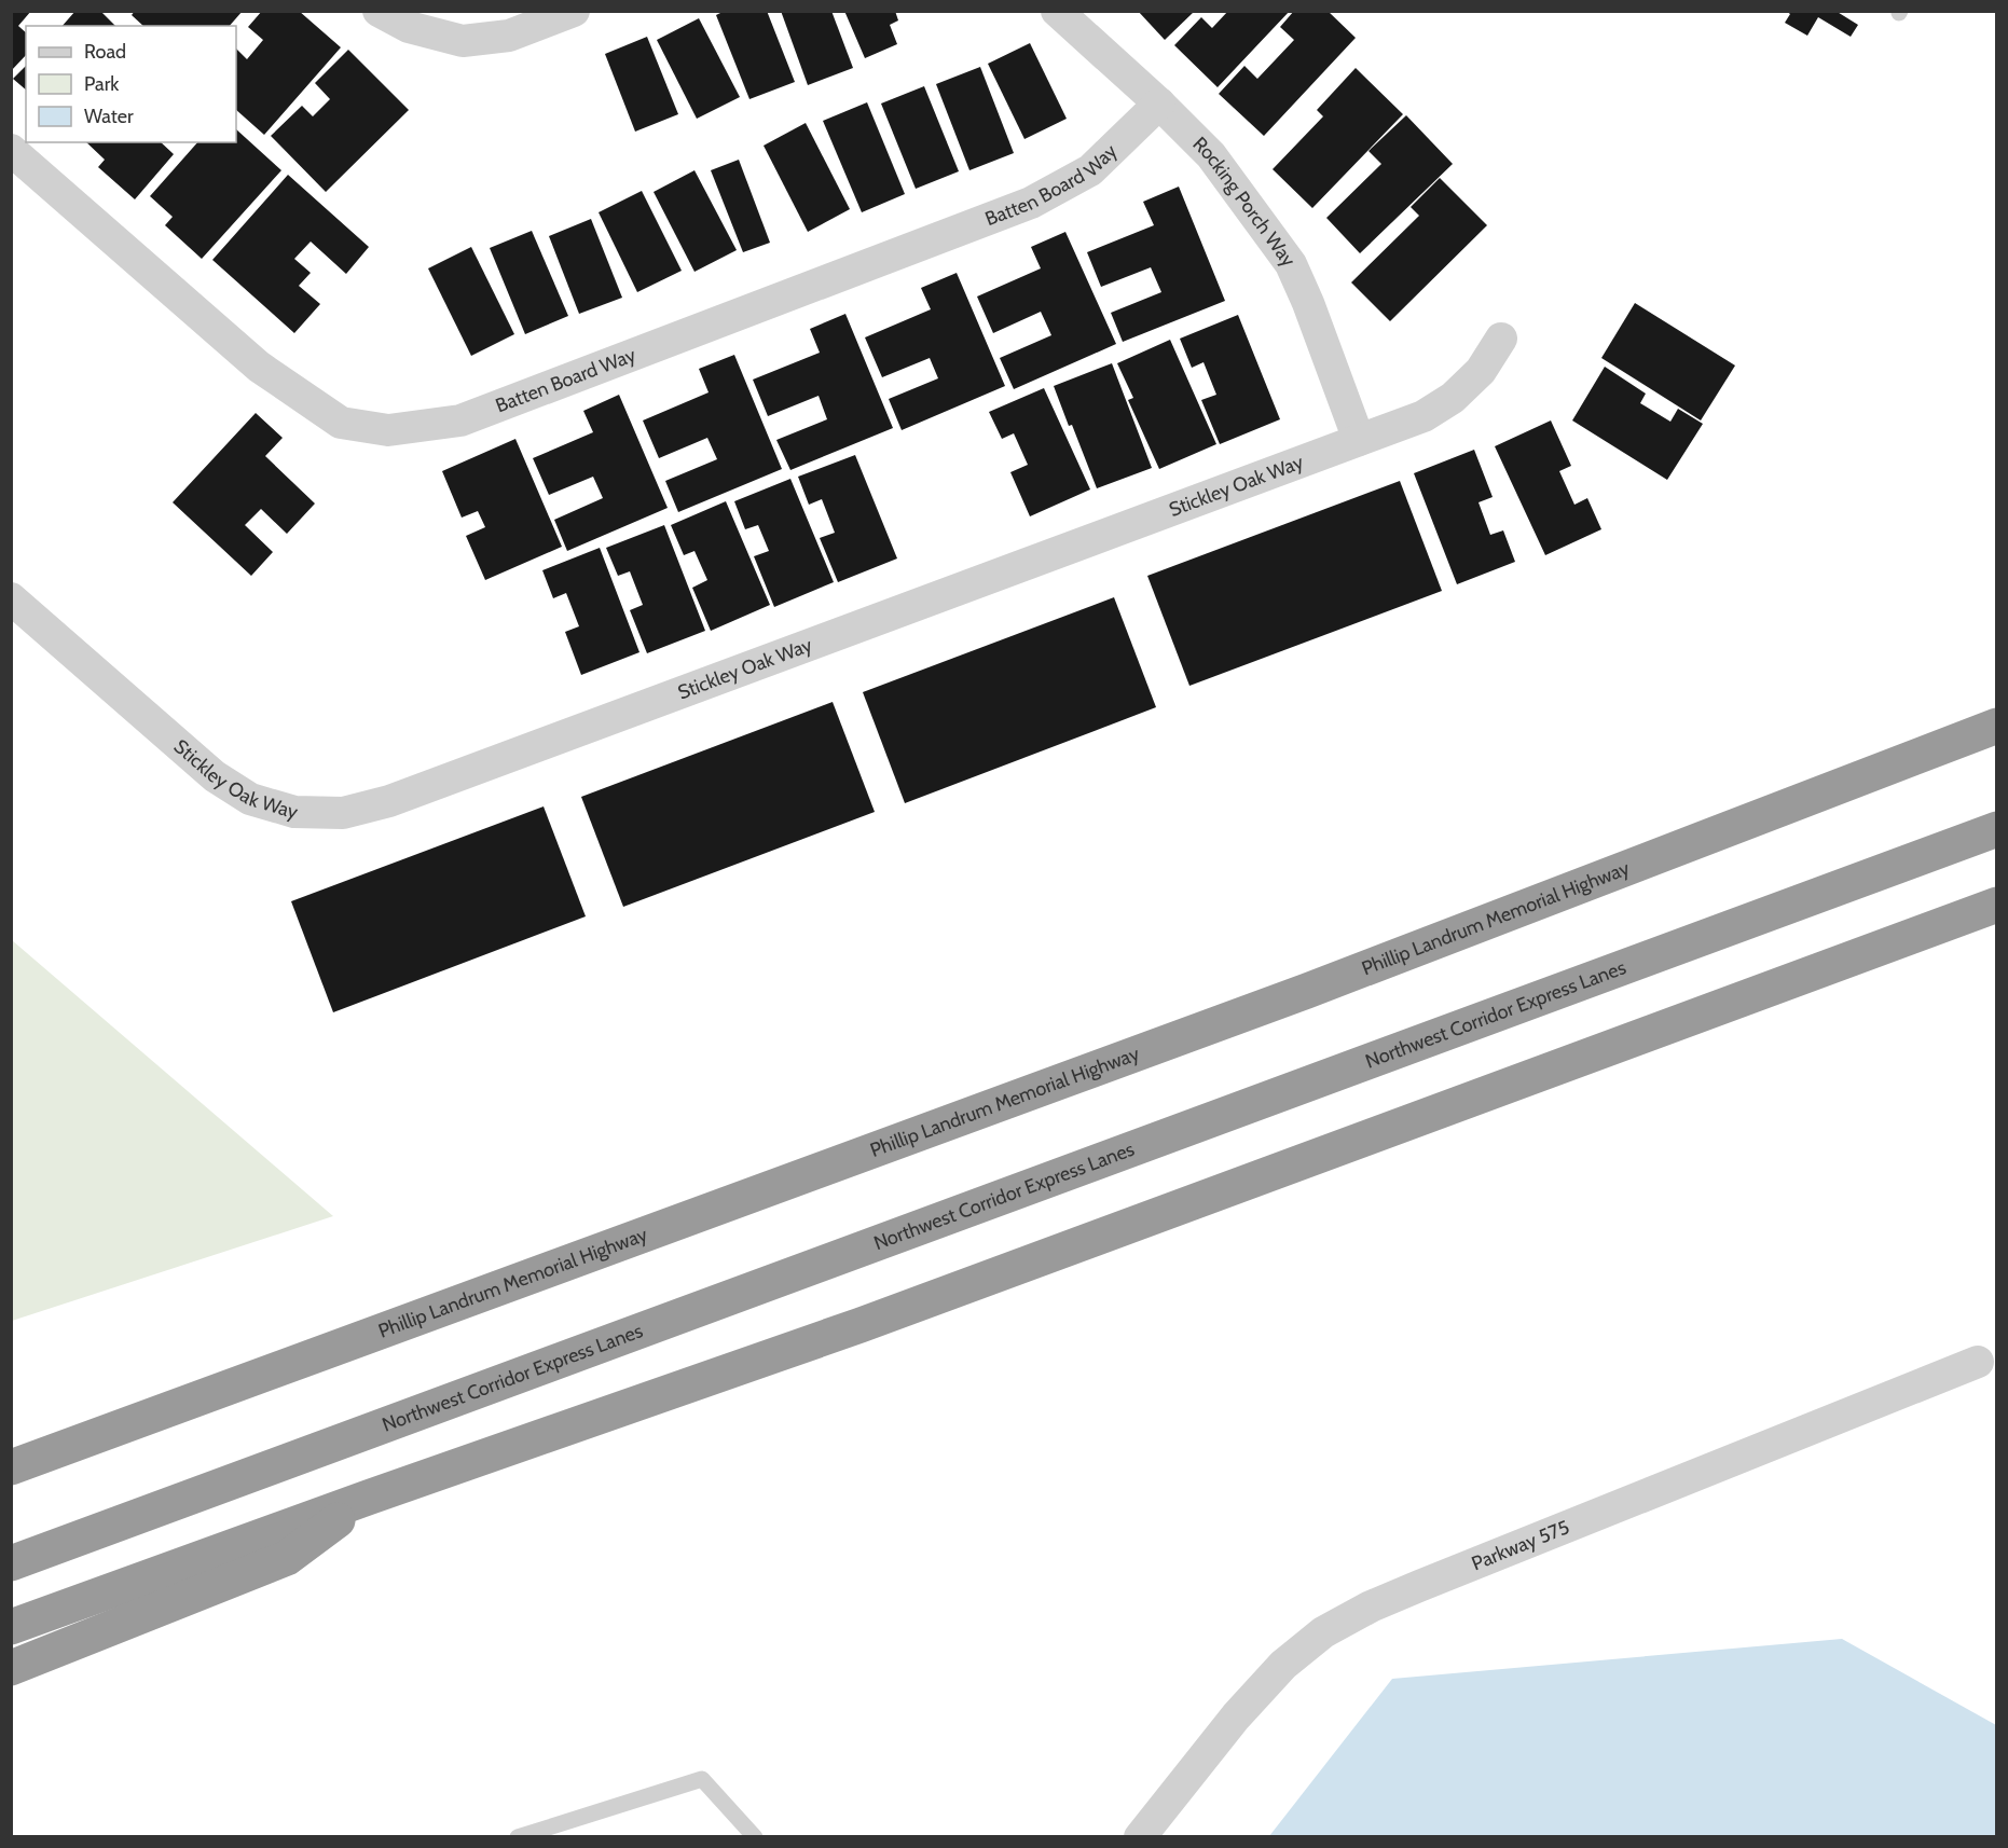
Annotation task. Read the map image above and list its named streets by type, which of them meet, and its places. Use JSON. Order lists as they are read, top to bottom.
{
  "streets": {
    "highway": ["Phillip Landrum Memorial Highway", "Northwest Corridor Express Lanes"],
    "street": [
      "Batten Board Way",
      "Rocking Porch Way",
      "Stickley Oak Way",
      "Parkway 575"
    ]
  },
  "crossings": [
    ["Batten Board Way", "Rocking Porch Way"],
    ["Rocking Porch Way", "Stickley Oak Way"]
  ],
  "legend": ["Road", "Park", "Water"]
}
